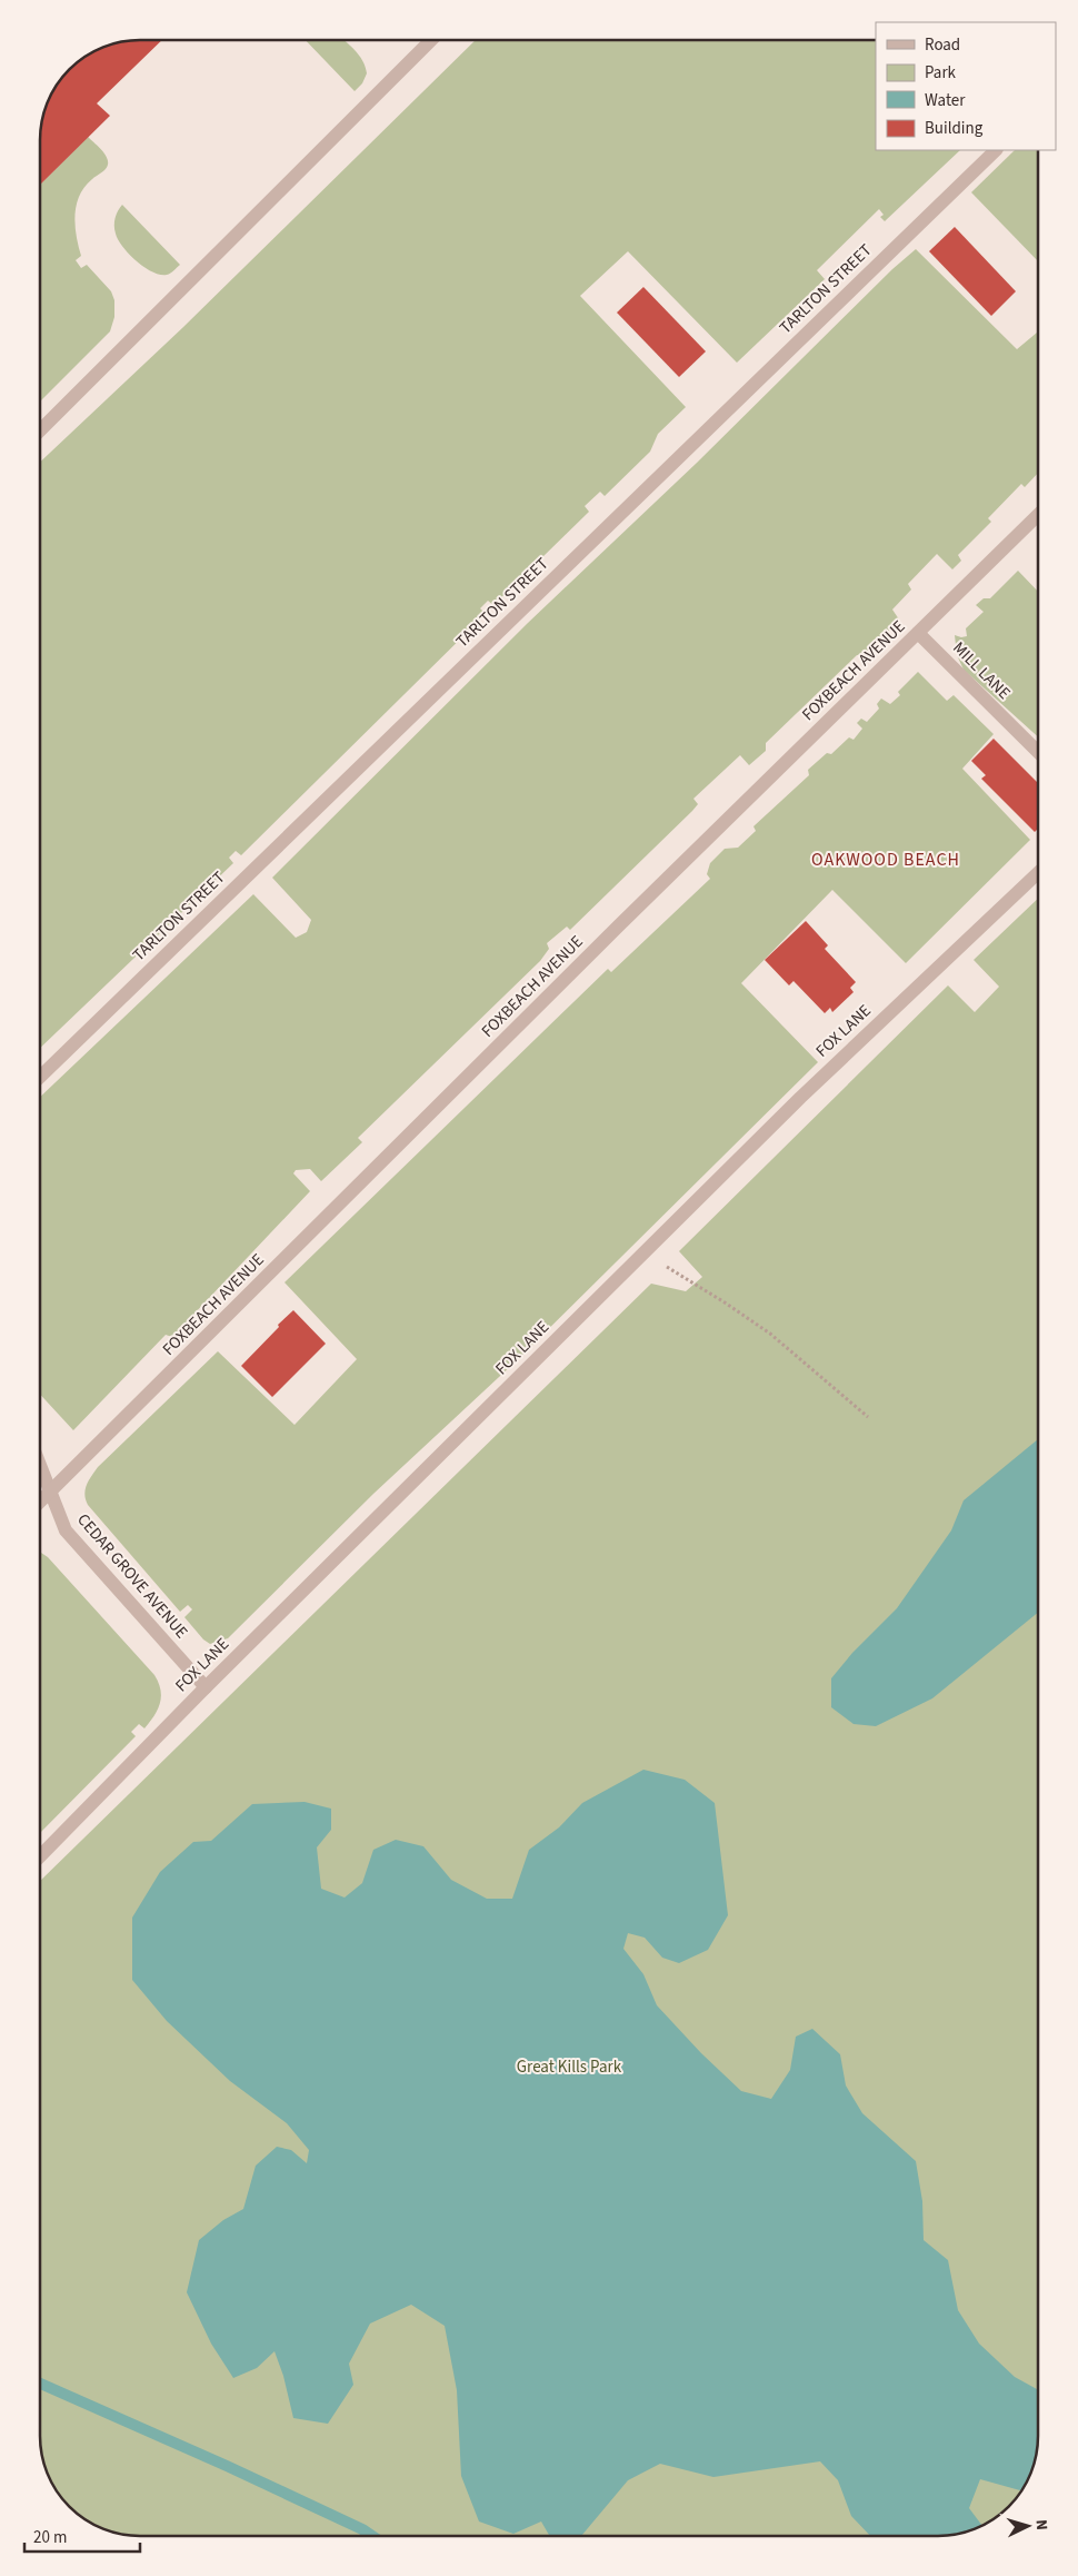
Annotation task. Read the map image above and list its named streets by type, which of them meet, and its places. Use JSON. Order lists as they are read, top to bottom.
{
  "streets": {
    "street": [
      "TARLTON STREET",
      "FOXBEACH AVENUE",
      "MILL LANE",
      "FOX LANE",
      "CEDAR GROVE AVENUE"
    ]
  },
  "crossings": [
    ["FOXBEACH AVENUE", "MILL LANE"],
    ["FOXBEACH AVENUE", "CEDAR GROVE AVENUE"],
    ["FOX LANE", "CEDAR GROVE AVENUE"]
  ],
  "districts": ["OAKWOOD BEACH"],
  "parks": ["Great Kills Park"],
  "legend": [
    "Road",
    "Park",
    "Water",
    "Building"
  ],
  "scale_bar": "20 m",
  "north": "right"
}
